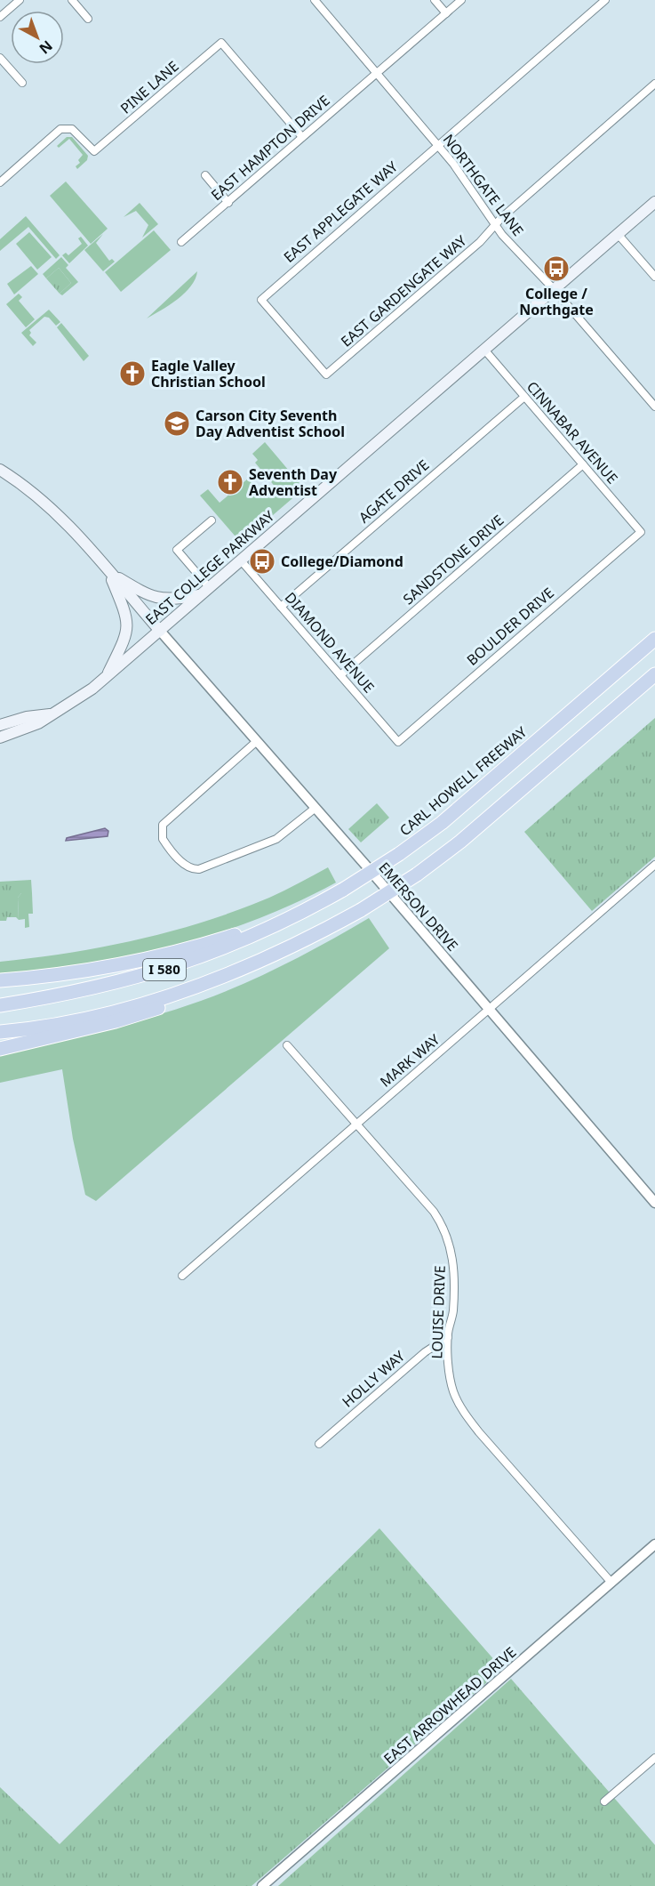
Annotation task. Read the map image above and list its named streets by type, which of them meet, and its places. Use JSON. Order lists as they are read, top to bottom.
{
  "streets": {
    "highway": ["CARL HOWELL FREEWAY", "I 580"],
    "main road": ["EAST COLLEGE PARKWAY"],
    "street": [
      "PINE LANE",
      "EAST HAMPTON DRIVE",
      "NORTHGATE LANE",
      "EAST APPLEGATE WAY",
      "EAST GARDENGATE WAY",
      "CINNABAR AVENUE",
      "AGATE DRIVE",
      "SANDSTONE DRIVE",
      "BOULDER DRIVE",
      "DIAMOND AVENUE",
      "EMERSON DRIVE",
      "MARK WAY",
      "LOUISE DRIVE",
      "HOLLY WAY",
      "EAST ARROWHEAD DRIVE"
    ]
  },
  "crossings": [
    ["PINE LANE", "EAST HAMPTON DRIVE"],
    ["EAST HAMPTON DRIVE", "NORTHGATE LANE"],
    ["NORTHGATE LANE", "EAST APPLEGATE WAY"],
    ["NORTHGATE LANE", "EAST GARDENGATE WAY"],
    ["NORTHGATE LANE", "EAST COLLEGE PARKWAY"],
    ["EAST APPLEGATE WAY", "EAST GARDENGATE WAY"],
    ["CINNABAR AVENUE", "AGATE DRIVE"],
    ["CINNABAR AVENUE", "SANDSTONE DRIVE"],
    ["CINNABAR AVENUE", "EAST COLLEGE PARKWAY"],
    ["CINNABAR AVENUE", "BOULDER DRIVE"],
    ["AGATE DRIVE", "DIAMOND AVENUE"],
    ["SANDSTONE DRIVE", "DIAMOND AVENUE"],
    ["EAST COLLEGE PARKWAY", "DIAMOND AVENUE"],
    ["EAST COLLEGE PARKWAY", "EMERSON DRIVE"],
    ["BOULDER DRIVE", "DIAMOND AVENUE"],
    ["EMERSON DRIVE", "MARK WAY"],
    ["MARK WAY", "LOUISE DRIVE"],
    ["LOUISE DRIVE", "HOLLY WAY"],
    ["LOUISE DRIVE", "EAST ARROWHEAD DRIVE"]
  ],
  "places": {
    "bus stop": ["College / Northgate", "College/Diamond"],
    "church": ["Eagle Valley Christian School", "Seventh Day Adventist"],
    "school or university": ["Carson City Seventh Day Adventist School"]
  },
  "north": "bottom right"
}
